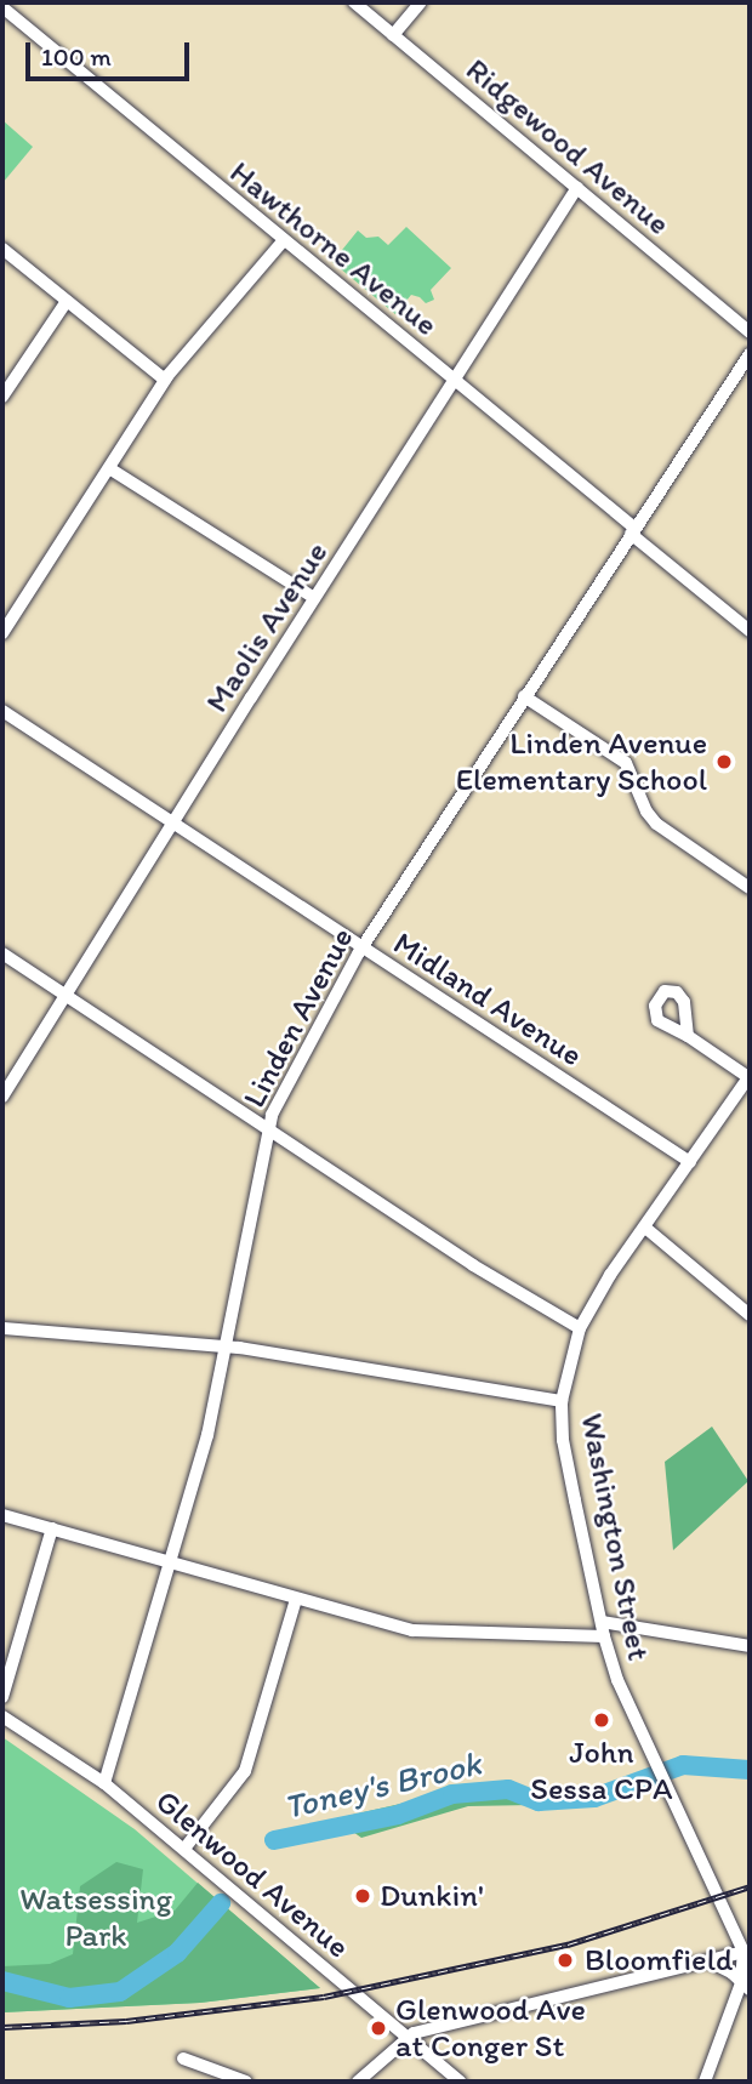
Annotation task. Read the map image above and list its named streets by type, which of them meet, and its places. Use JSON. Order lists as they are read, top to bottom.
{
  "streets": {
    "street": [
      "Ridgewood Avenue",
      "Hawthorne Avenue",
      "Maolis Avenue",
      "Midland Avenue",
      "Linden Avenue",
      "Washington Street",
      "Glenwood Avenue"
    ]
  },
  "crossings": [
    ["Ridgewood Avenue", "Maolis Avenue"],
    ["Hawthorne Avenue", "Maolis Avenue"],
    ["Hawthorne Avenue", "Linden Avenue"],
    ["Maolis Avenue", "Midland Avenue"],
    ["Midland Avenue", "Linden Avenue"],
    ["Midland Avenue", "Washington Street"],
    ["Linden Avenue", "Glenwood Avenue"]
  ],
  "water": ["Toney's Brook"],
  "parks": ["Watsessing Park"],
  "places": [
    "Linden Avenue Elementary School",
    "John Sessa CPA",
    "Dunkin'",
    "Bloomfield",
    "Glenwood Ave at Conger St"
  ],
  "scale_bar": "100 m"
}
